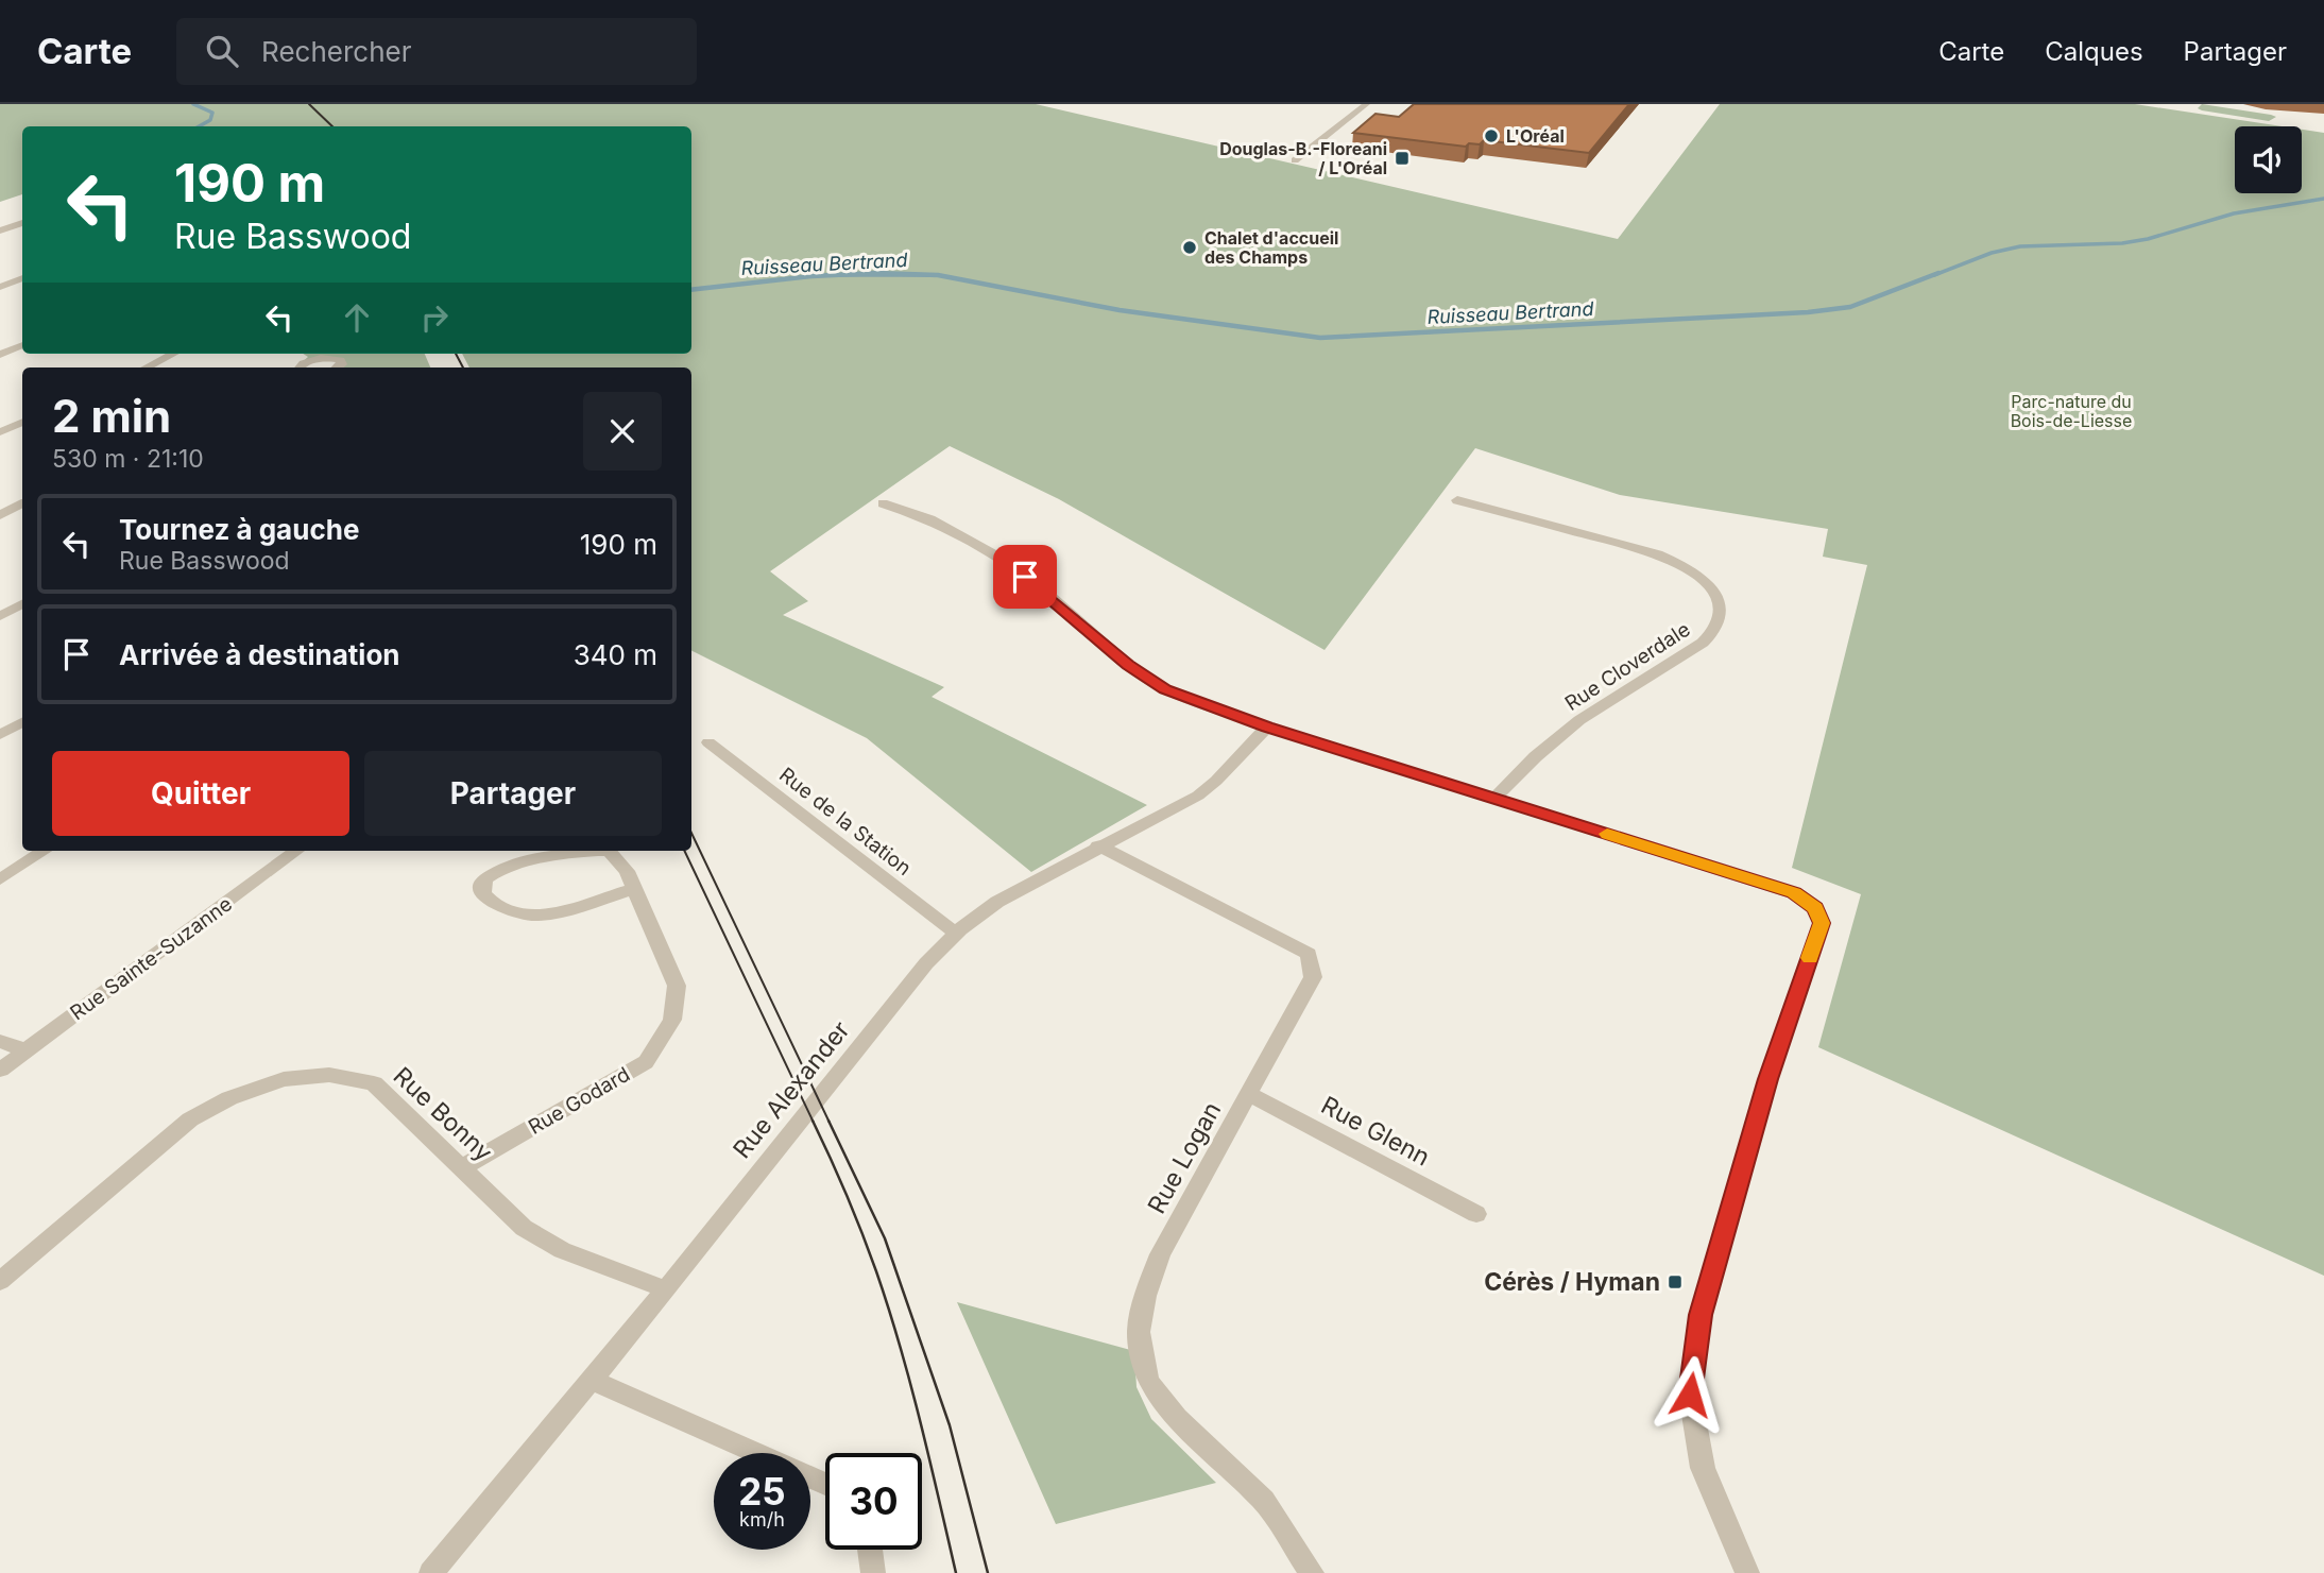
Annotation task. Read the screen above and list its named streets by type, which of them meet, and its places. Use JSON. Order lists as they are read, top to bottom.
{
  "streets": {
    "street": [
      "Rue Cloverdale",
      "Rue de la Station",
      "Rue Sainte-Suzanne",
      "Rue Alexander",
      "Rue Godard",
      "Rue Bonny",
      "Rue Glenn",
      "Rue Logan"
    ]
  },
  "crossings": [
    ["Rue de la Station", "Rue Alexander"],
    ["Rue Alexander", "Rue Bonny"],
    ["Rue Alexander", "Rue Logan"],
    ["Rue Godard", "Rue Bonny"],
    ["Rue Glenn", "Rue Logan"]
  ],
  "water": ["Ruisseau Bertrand"],
  "parks": ["Parc-nature du Bois-de-Liesse"],
  "places": {
    "other": ["L'Oréal", "Chalet d'accueil des Champs"],
    "transit": ["Douglas-B.-Floreani / L'Oréal", "Cérès / Hyman"]
  },
  "page": {
    "header": "Carte",
    "search": "Rechercher",
    "nav": ["Carte", "Calques", "Partager"],
    "turn": ["190 m", "Rue Basswood"],
    "heading": ["2 min", "530 m · 21:10"],
    "list": [
      {
        "name": "Tournez à gauche",
        "note": "Rue Basswood",
        "value": "190 m"
      },
      {
        "name": "Arrivée à destination",
        "value": "340 m"
      }
    ],
    "buttons": ["Quitter", "Partager"],
    "speed": "25 km/h",
    "limit": "30"
  }
}
